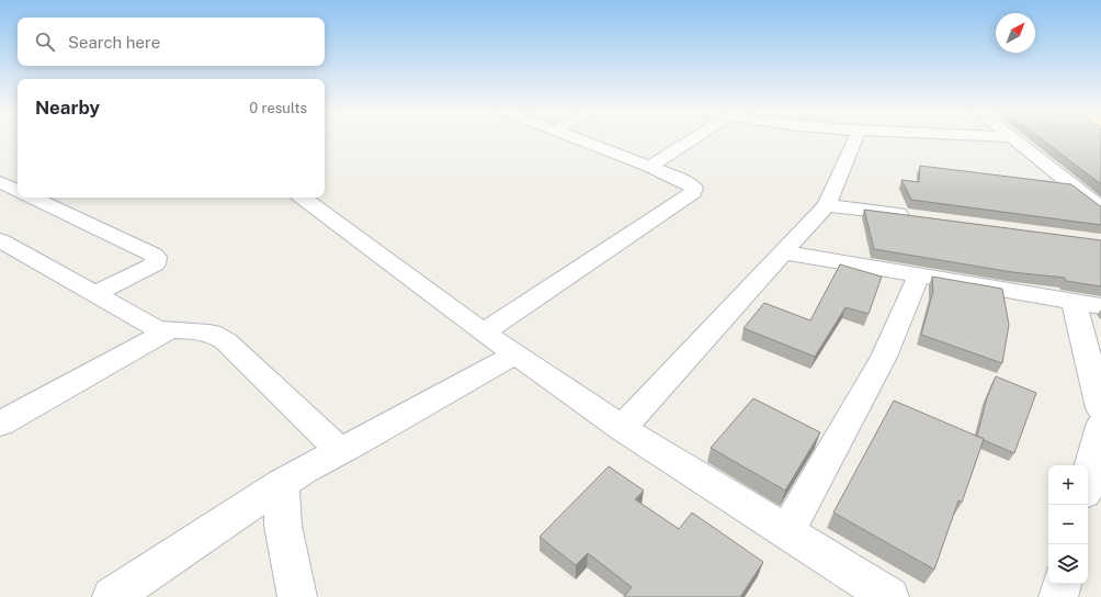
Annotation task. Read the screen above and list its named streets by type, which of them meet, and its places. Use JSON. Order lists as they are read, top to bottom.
{
  "north": "top right",
  "page": {
    "search": "Search here",
    "heading": ["Nearby", "0 results"],
    "map_buttons": ["+", "−"]
  }
}
